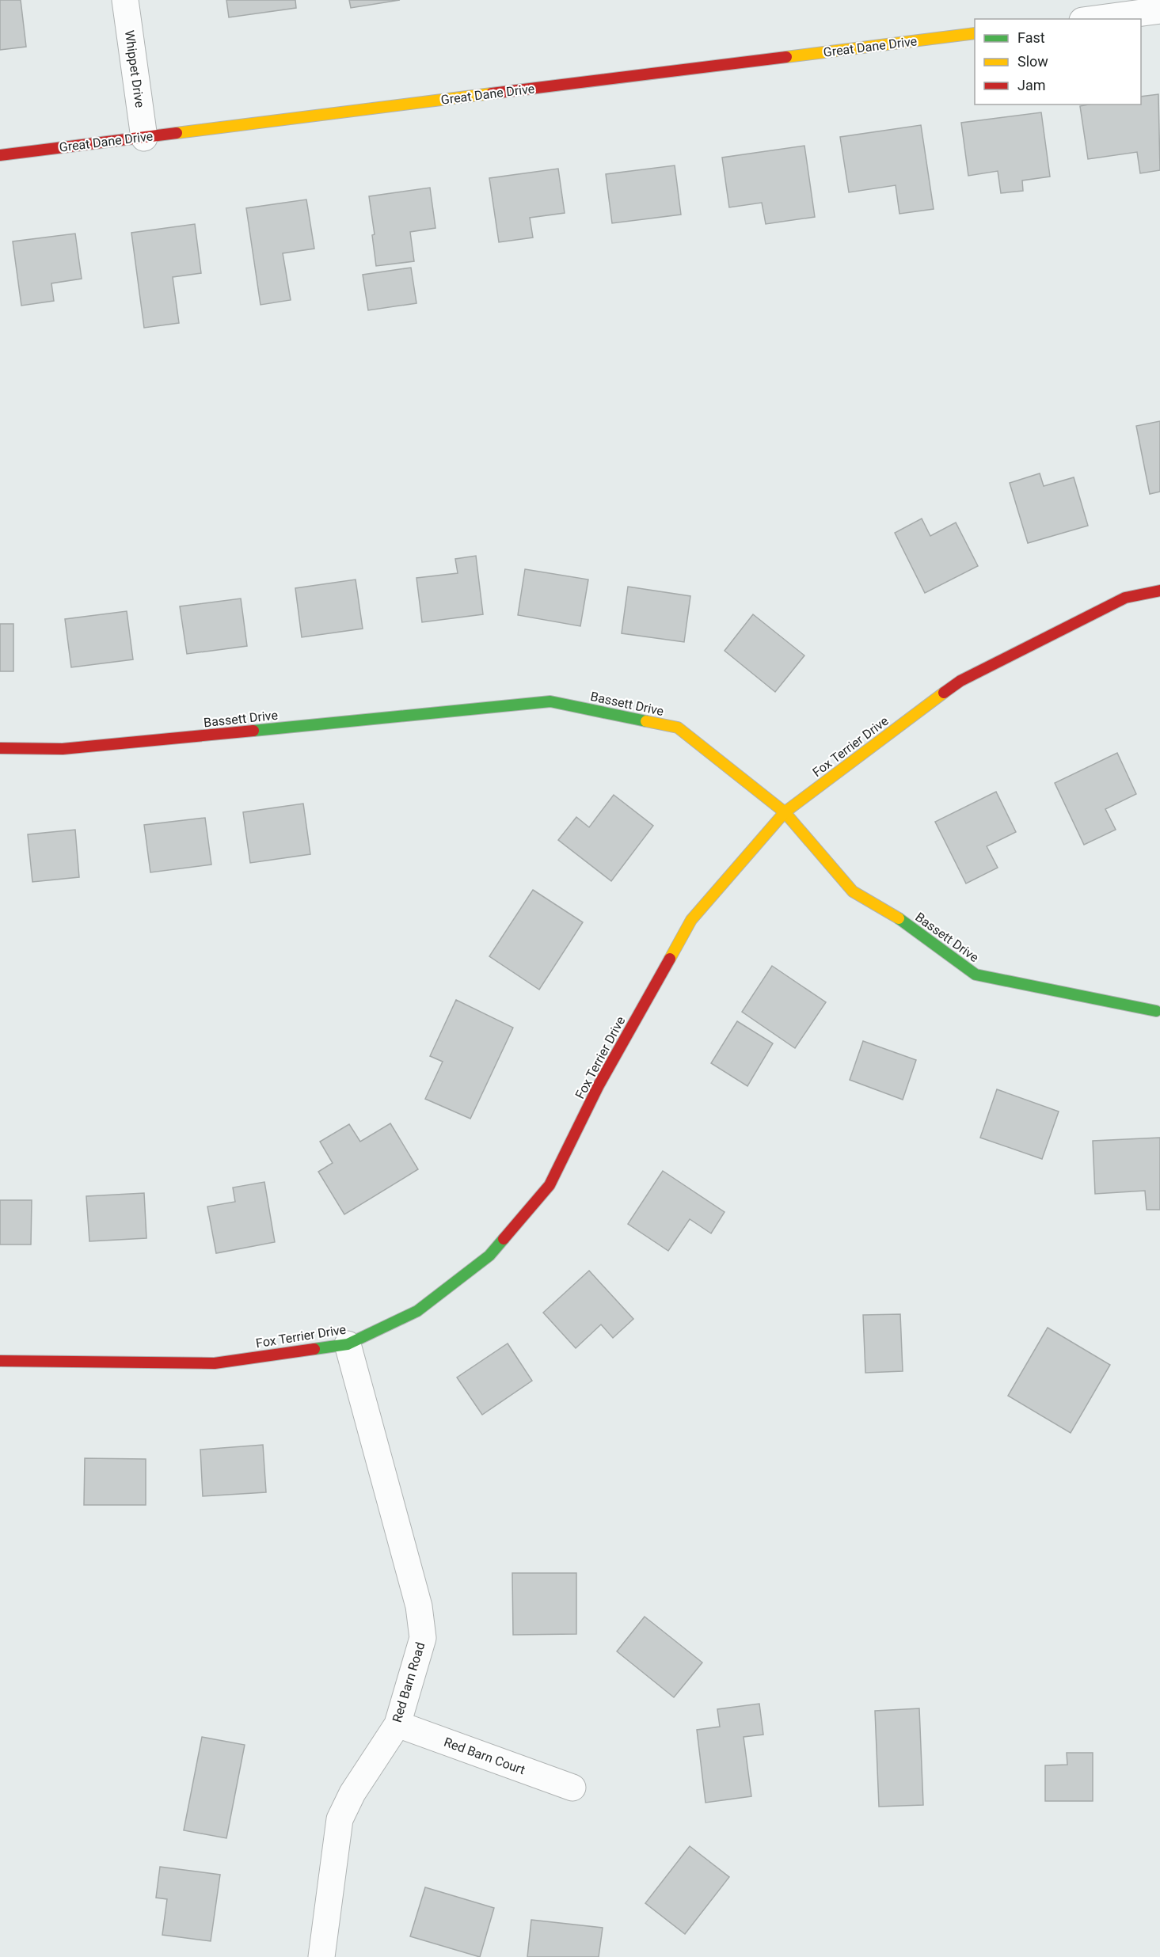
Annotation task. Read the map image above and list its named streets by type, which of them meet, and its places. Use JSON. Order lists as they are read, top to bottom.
{
  "streets": {
    "street": [
      "Great Dane Drive",
      "Whippet Drive",
      "Bassett Drive",
      "Fox Terrier Drive",
      "Red Barn Road",
      "Red Barn Court"
    ]
  },
  "crossings": [
    ["Great Dane Drive", "Whippet Drive"],
    ["Bassett Drive", "Fox Terrier Drive"],
    ["Fox Terrier Drive", "Red Barn Road"],
    ["Red Barn Road", "Red Barn Court"]
  ],
  "legend": ["Fast", "Slow", "Jam"]
}
